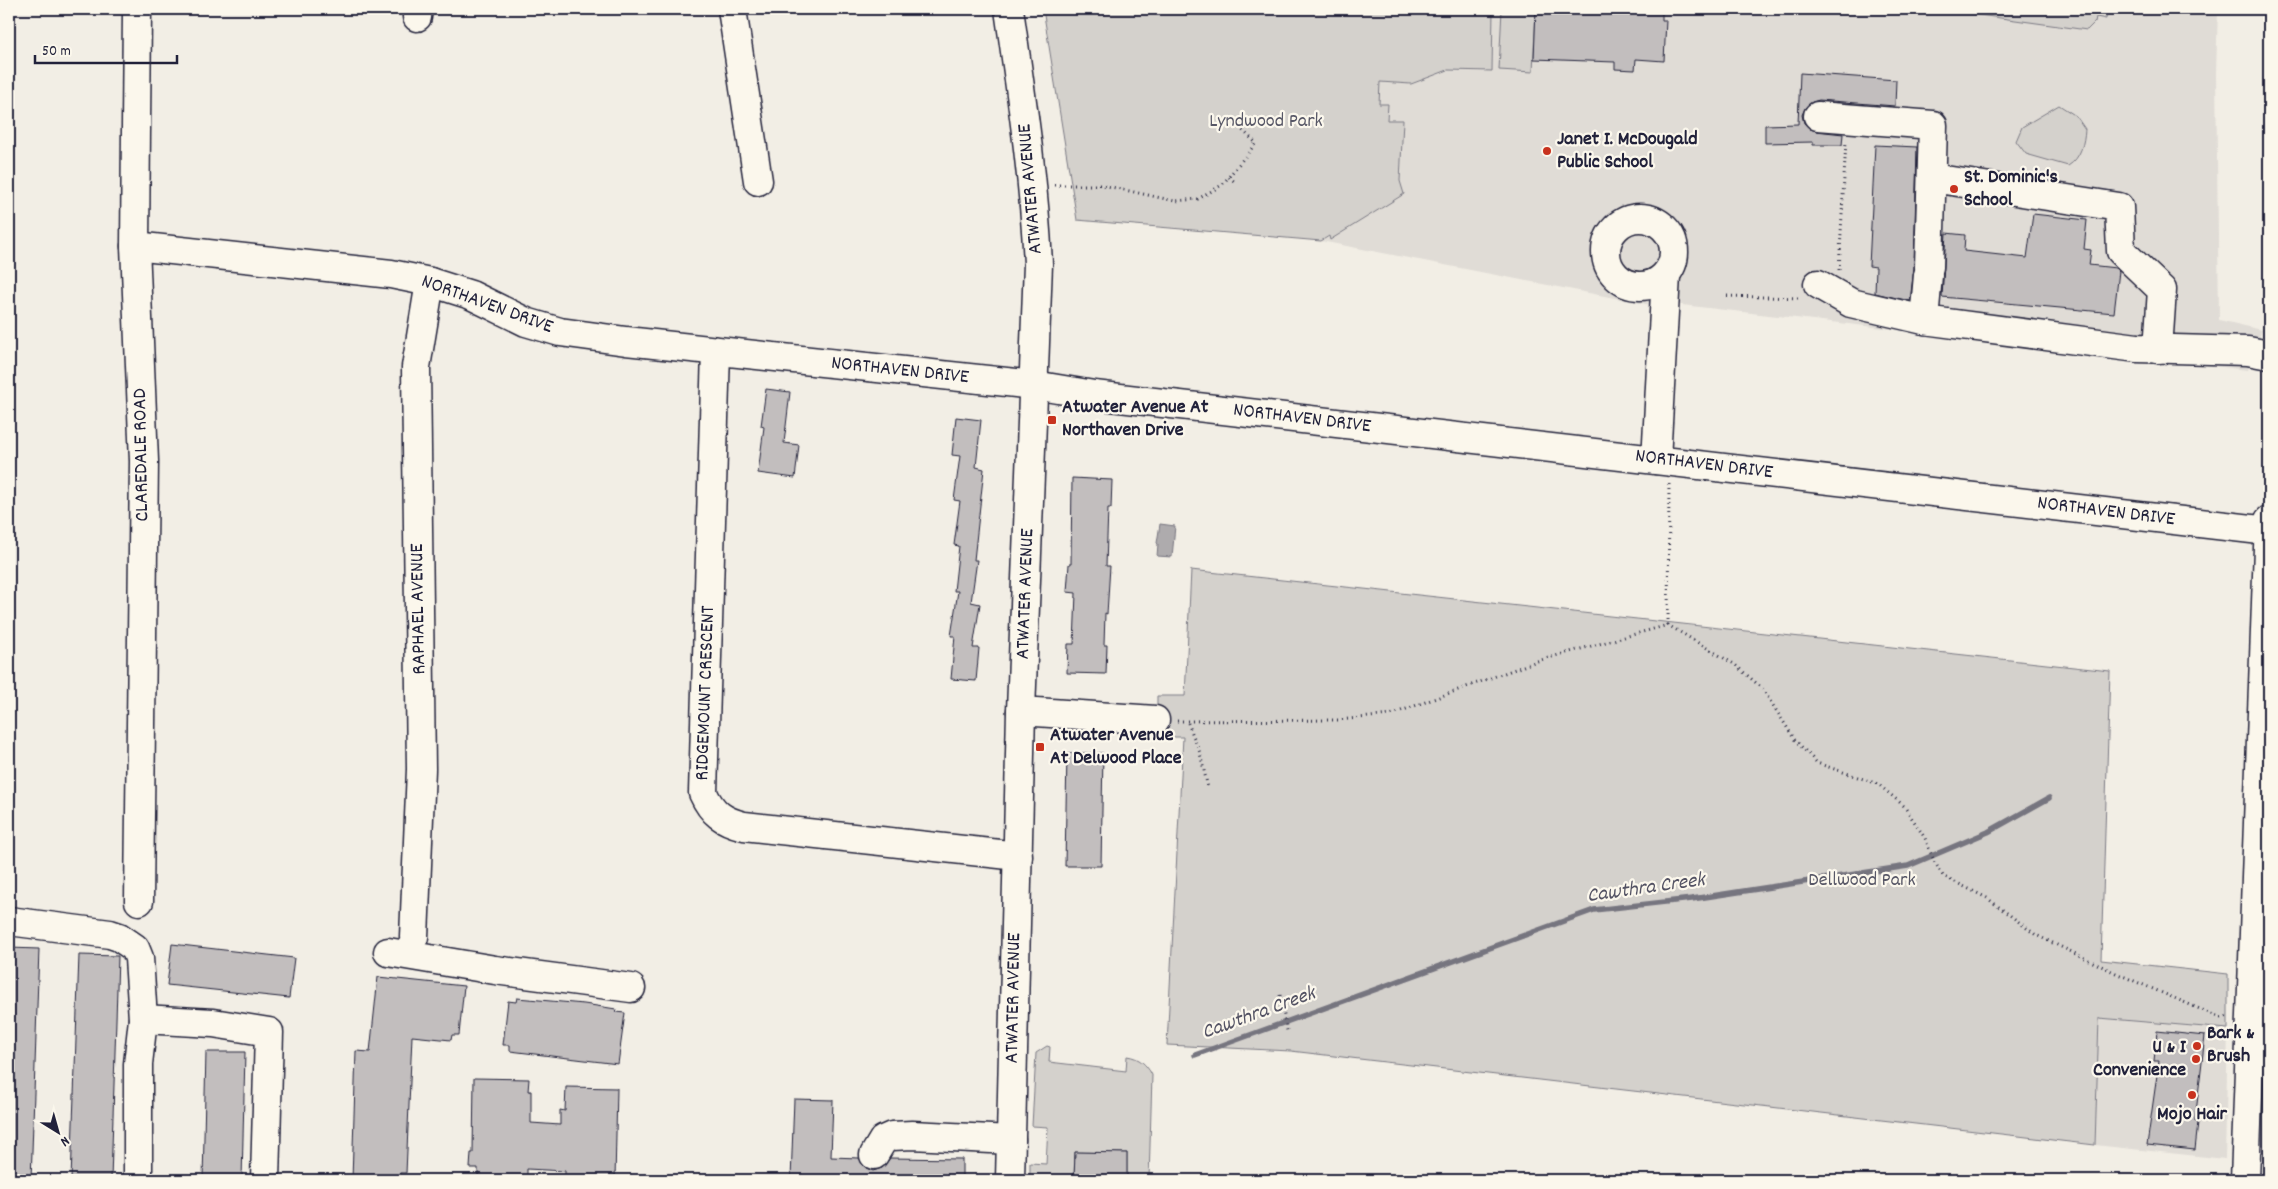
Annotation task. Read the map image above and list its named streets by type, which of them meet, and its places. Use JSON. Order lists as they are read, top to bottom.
{
  "streets": {
    "street": [
      "ATWATER AVENUE",
      "NORTHAVEN DRIVE",
      "CLAREDALE ROAD",
      "RAPHAEL AVENUE",
      "RIDGEMOUNT CRESCENT"
    ]
  },
  "crossings": [
    ["ATWATER AVENUE", "NORTHAVEN DRIVE"],
    ["ATWATER AVENUE", "RIDGEMOUNT CRESCENT"],
    ["NORTHAVEN DRIVE", "CLAREDALE ROAD"],
    ["NORTHAVEN DRIVE", "RAPHAEL AVENUE"],
    ["NORTHAVEN DRIVE", "RIDGEMOUNT CRESCENT"]
  ],
  "water": ["Cawthra Creek"],
  "parks": ["Lyndwood Park", "Dellwood Park"],
  "places": {
    "other": [
      "Janet I. McDougald Public School",
      "St. Dominic's School",
      "Bark & Brush",
      "U & I Convenience",
      "Mojo Hair"
    ],
    "transit": ["Atwater Avenue At Northaven Drive", "Atwater Avenue At Delwood Place"]
  },
  "scale_bar": "50 m",
  "north": "bottom right"
}
